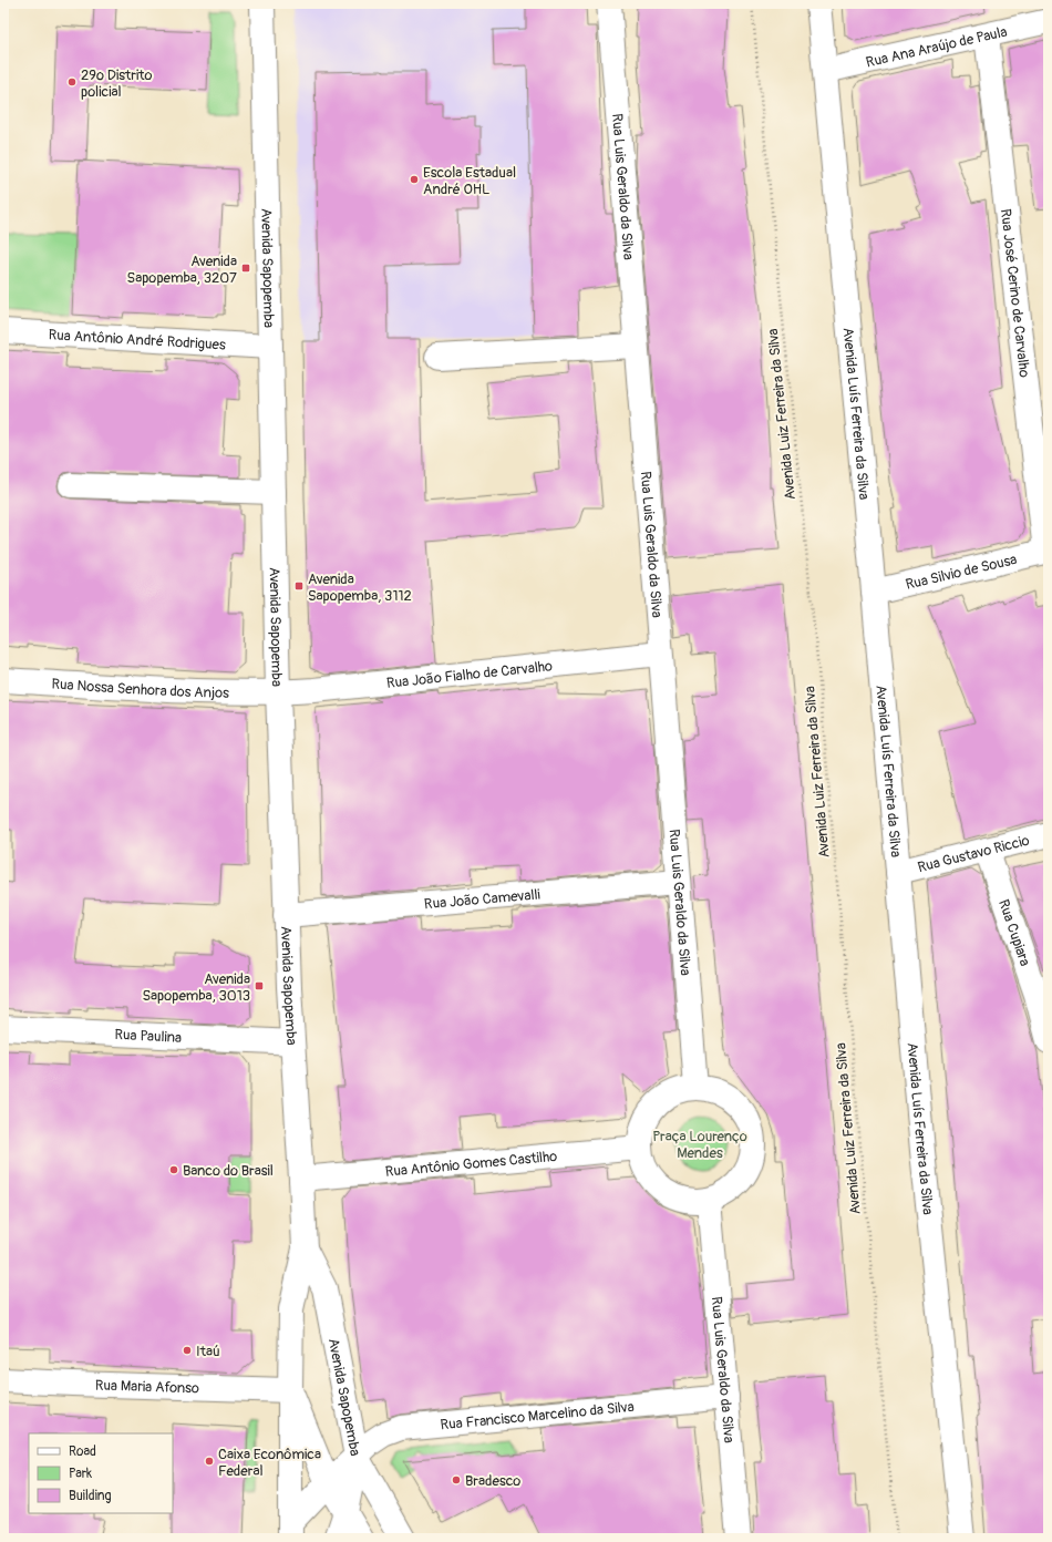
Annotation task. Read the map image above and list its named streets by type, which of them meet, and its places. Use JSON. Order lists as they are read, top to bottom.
{
  "streets": {
    "street": [
      "Rua Ana Araújo de Paula",
      "Rua Luis Geraldo da Silva",
      "Avenida Sapopemba",
      "Rua José Cerino de Carvalho",
      "Rua Antônio André Rodrigues",
      "Avenida Luís Ferreira da Silva",
      "Rua Silvio de Sousa",
      "Rua João Fialho de Carvalho",
      "Rua Nossa Senhora dos Anjos",
      "Rua Gustavo Riccio",
      "Rua João Camevalli",
      "Rua Cupiara",
      "Rua Paulina",
      "Rua Antônio Gomes Castilho",
      "Rua Maria Afonso",
      "Rua Francisco Marcelino da Silva"
    ],
    "path": ["Avenida Luiz Ferreira da Silva"]
  },
  "crossings": [
    ["Rua Ana Araújo de Paula", "Rua José Cerino de Carvalho"],
    ["Rua Ana Araújo de Paula", "Avenida Luís Ferreira da Silva"],
    ["Rua Luis Geraldo da Silva", "Rua João Fialho de Carvalho"],
    ["Rua Luis Geraldo da Silva", "Rua João Camevalli"],
    ["Rua Luis Geraldo da Silva", "Rua Antônio Gomes Castilho"],
    ["Rua Luis Geraldo da Silva", "Rua Francisco Marcelino da Silva"],
    ["Avenida Sapopemba", "Rua Antônio André Rodrigues"],
    ["Avenida Sapopemba", "Rua João Fialho de Carvalho"],
    ["Avenida Sapopemba", "Rua Nossa Senhora dos Anjos"],
    ["Avenida Sapopemba", "Rua João Camevalli"],
    ["Avenida Sapopemba", "Rua Paulina"],
    ["Avenida Sapopemba", "Rua Antônio Gomes Castilho"],
    ["Avenida Sapopemba", "Rua Maria Afonso"],
    ["Avenida Sapopemba", "Rua Francisco Marcelino da Silva"],
    ["Rua José Cerino de Carvalho", "Rua Silvio de Sousa"],
    ["Avenida Luís Ferreira da Silva", "Rua Silvio de Sousa"],
    ["Avenida Luís Ferreira da Silva", "Rua Gustavo Riccio"],
    ["Rua João Fialho de Carvalho", "Rua Nossa Senhora dos Anjos"],
    ["Rua Gustavo Riccio", "Rua Cupiara"]
  ],
  "parks": ["Praça Lourenço Mendes"],
  "places": {
    "other": [
      "29º Distrito policial",
      "Escola Estadual André OHL",
      "Banco do Brasil",
      "Itaú",
      "Caixa Econômica Federal",
      "Bradesco"
    ],
    "transit": ["Avenida Sapopemba, 3207", "Avenida Sapopemba, 3112", "Avenida Sapopemba, 3013"]
  },
  "legend": ["Road", "Park", "Building"]
}
